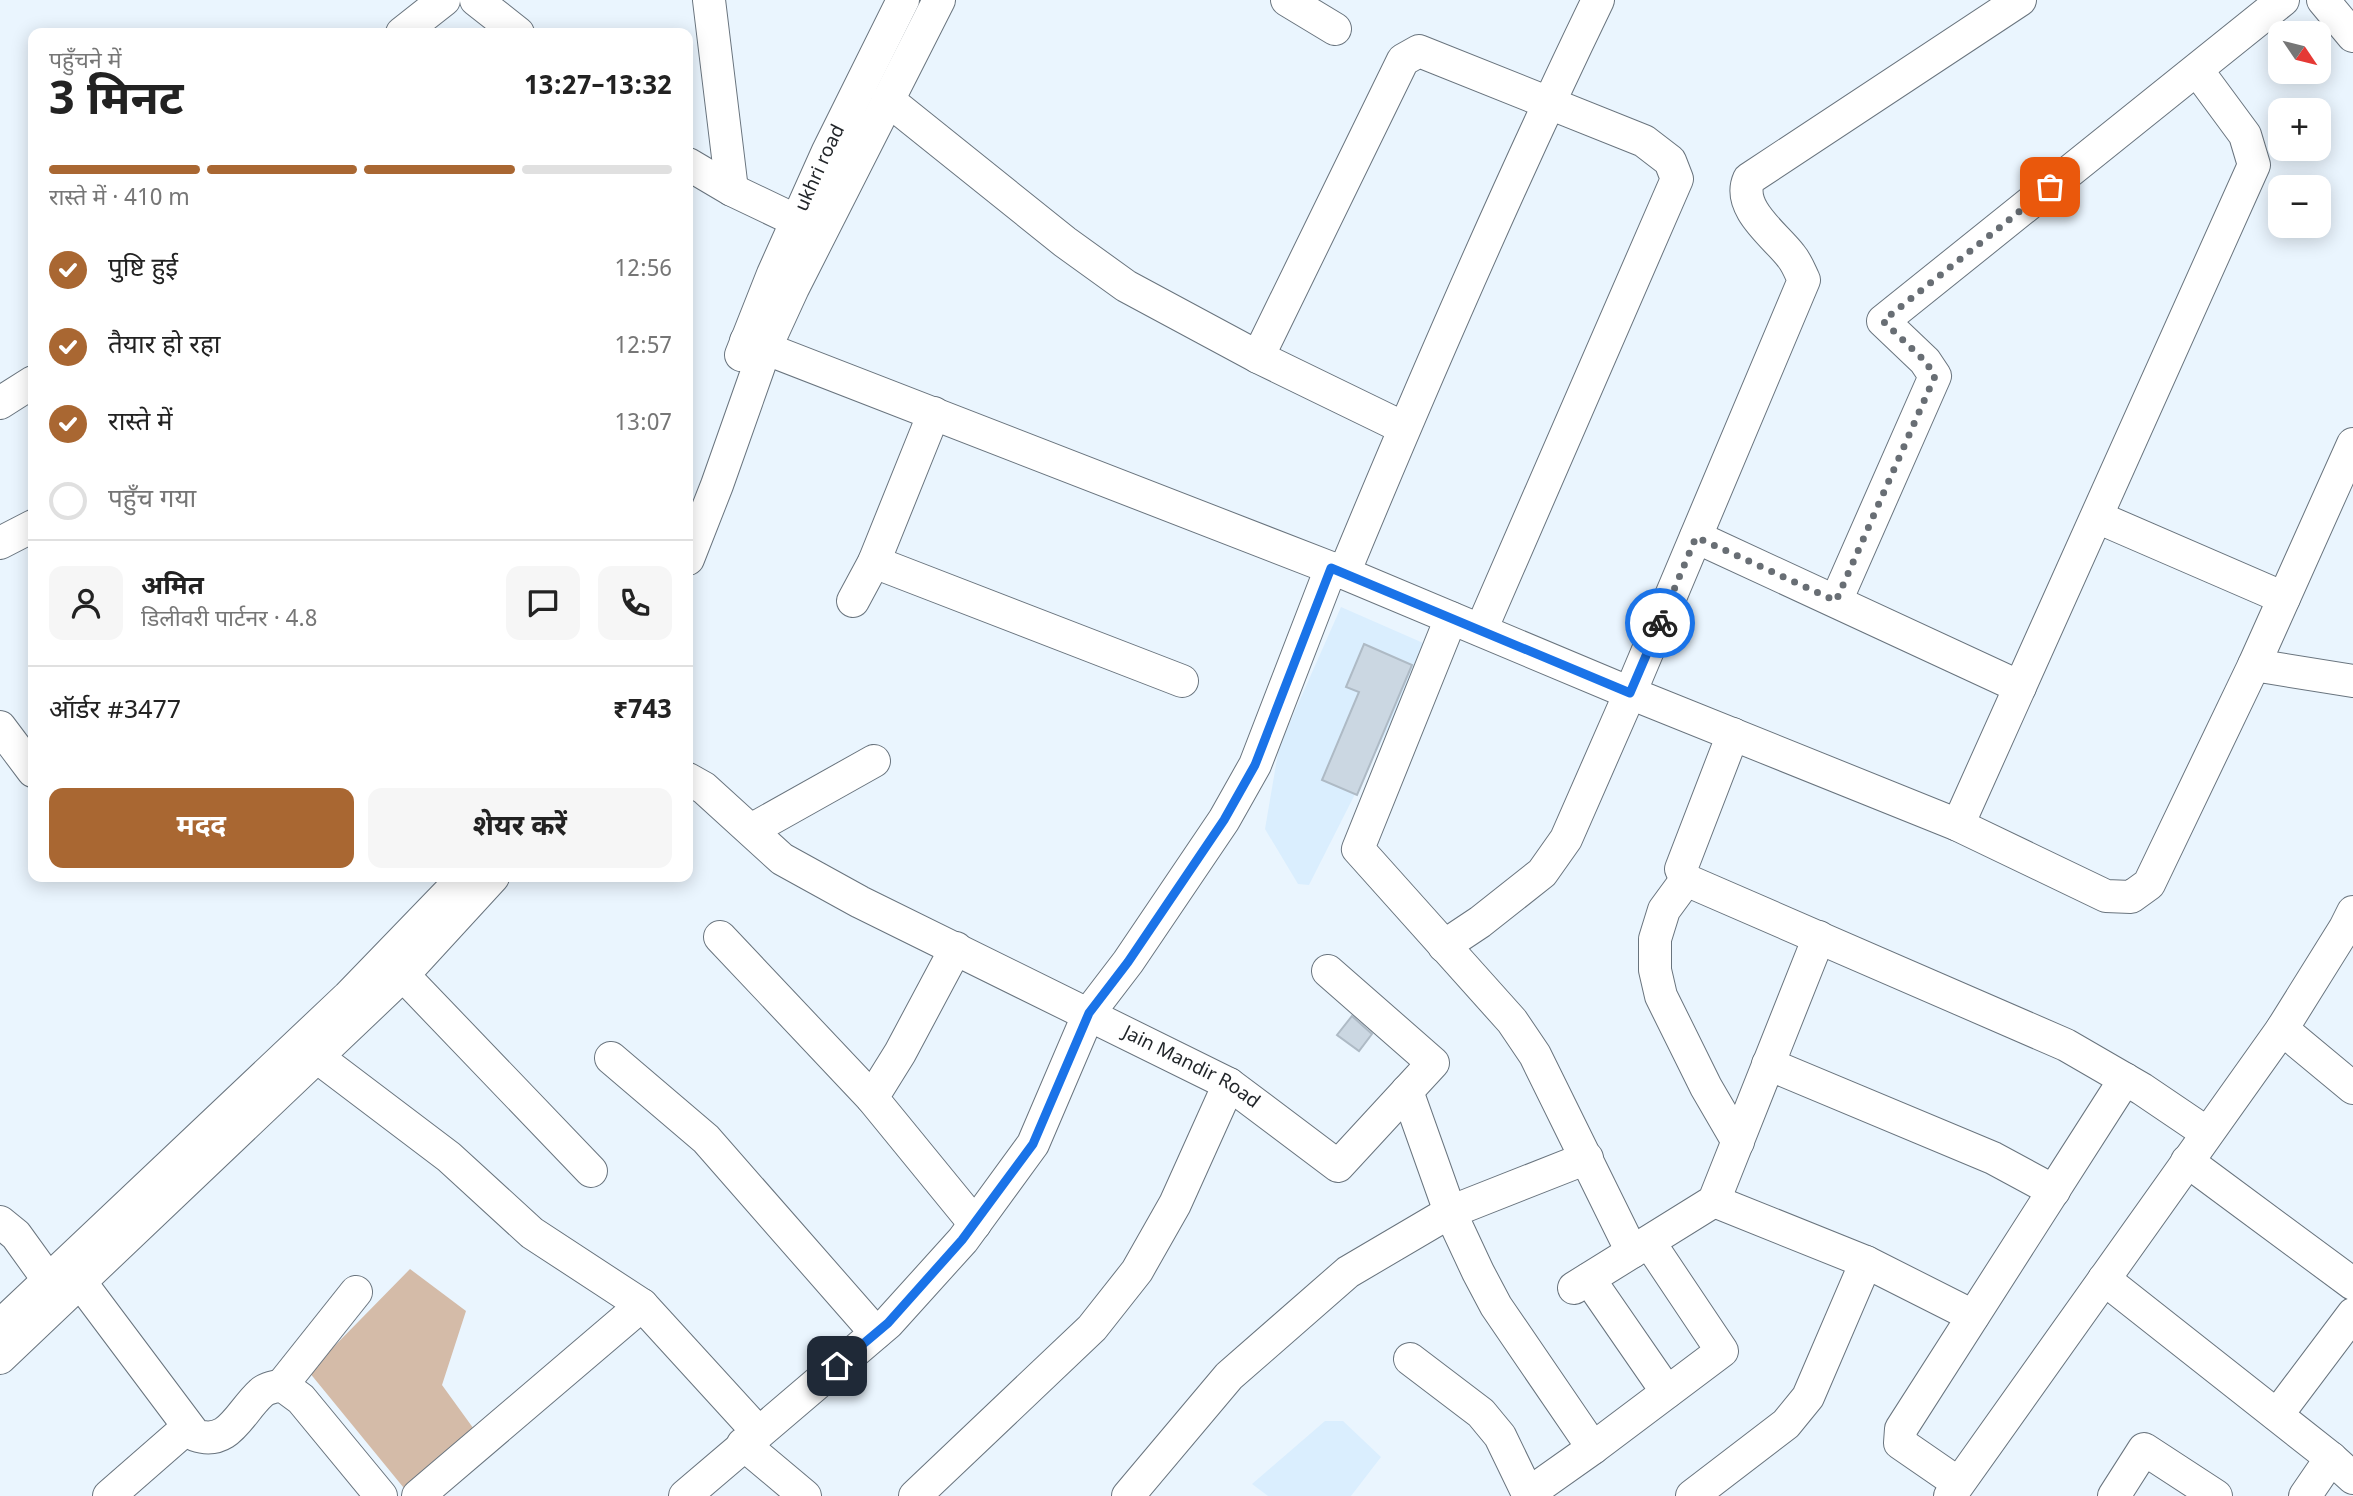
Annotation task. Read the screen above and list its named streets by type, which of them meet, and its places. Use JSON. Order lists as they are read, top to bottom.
{
  "streets": {
    "street": ["ukhri road", "Jain Mandir Road"]
  },
  "north": "bottom right",
  "page": {
    "map_buttons": ["+", "−"],
    "heading": ["3 मिनट", "पहुँचने में", "13:27–13:32"],
    "panel": [
      "अमित",
      "डिलीवरी पार्टनर · 4.8",
      "ऑर्डर #3477",
      "₹743"
    ],
    "bar": "रास्ते में · 410 m",
    "list": [
      ["पुष्टि हुई", "12:56"],
      ["तैयार हो रहा", "12:57"],
      ["रास्ते में", "13:07"],
      "पहुँच गया"
    ],
    "buttons": ["मदद", "शेयर करें"]
  }
}
